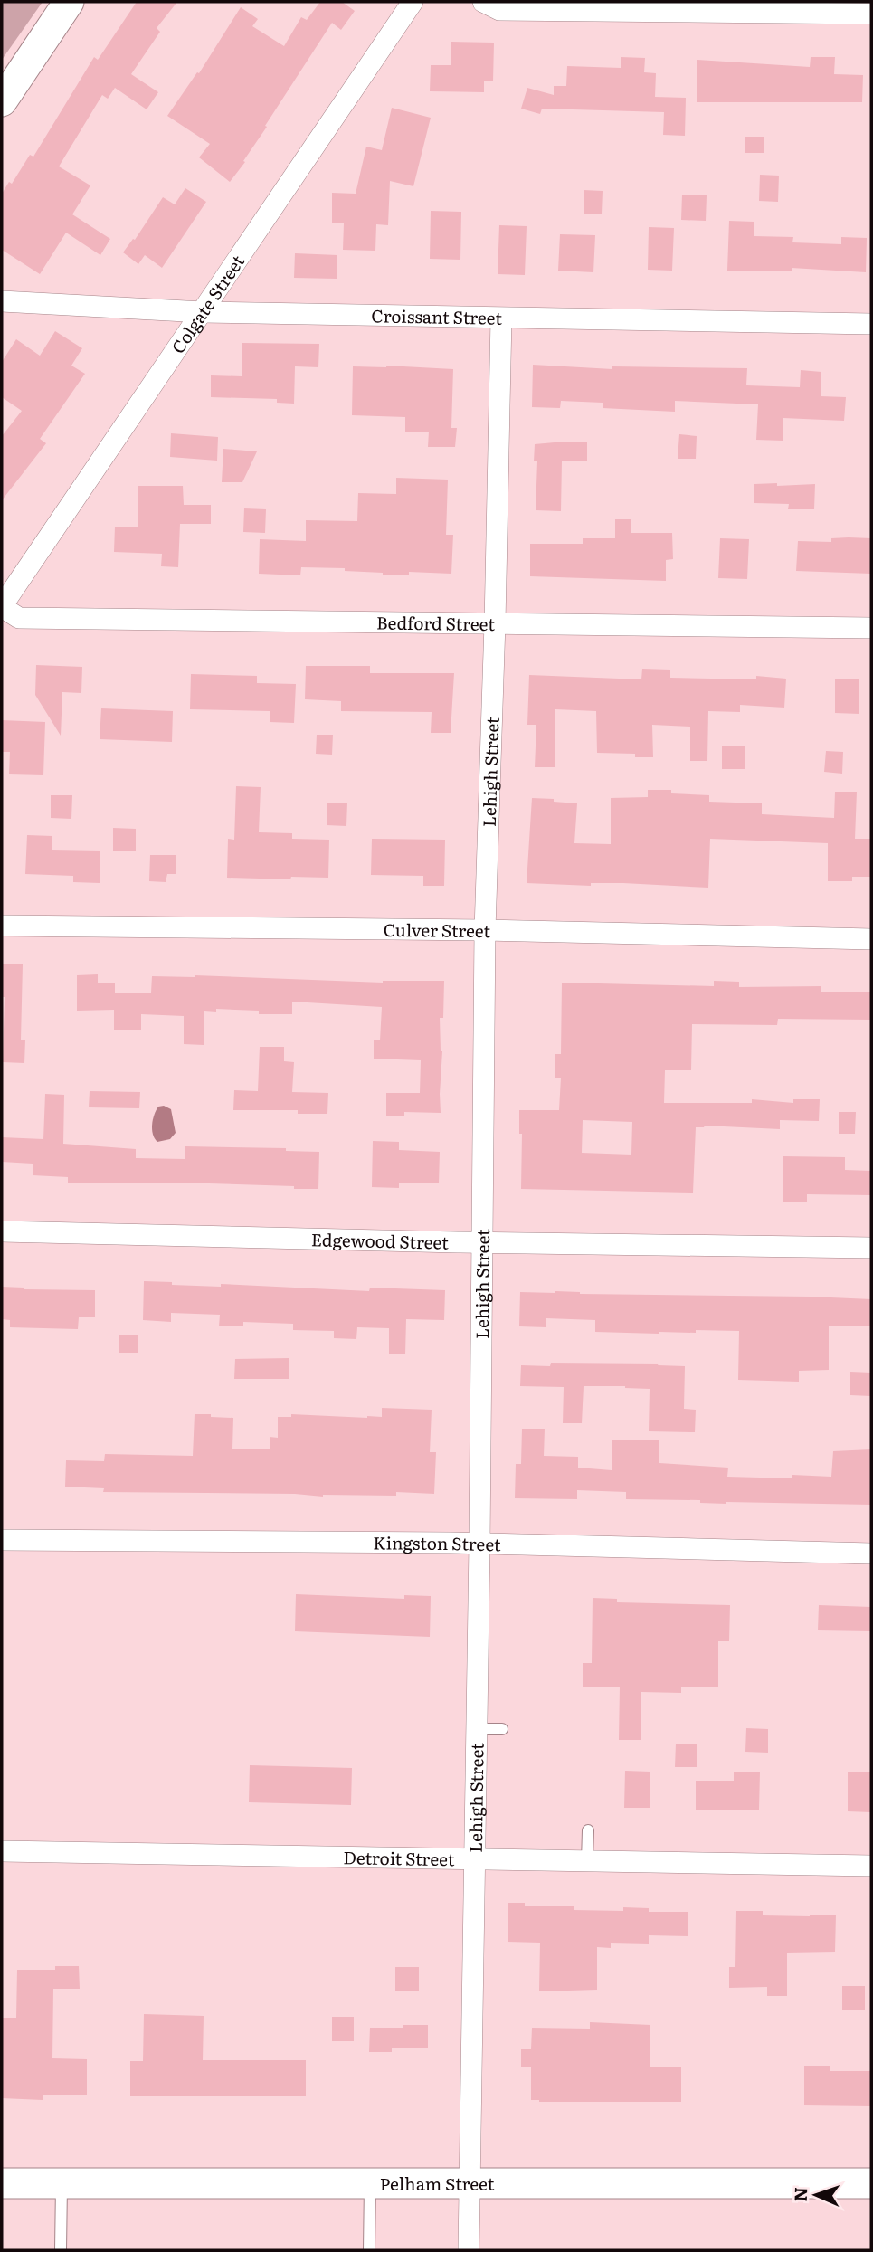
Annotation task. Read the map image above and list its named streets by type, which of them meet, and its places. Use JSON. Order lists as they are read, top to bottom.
{
  "streets": {
    "street": [
      "Colgate Street",
      "Croissant Street",
      "Bedford Street",
      "Lehigh Street",
      "Culver Street",
      "Edgewood Street",
      "Kingston Street",
      "Detroit Street",
      "Pelham Street"
    ]
  },
  "crossings": [
    ["Colgate Street", "Croissant Street"],
    ["Colgate Street", "Bedford Street"],
    ["Croissant Street", "Lehigh Street"],
    ["Bedford Street", "Lehigh Street"],
    ["Lehigh Street", "Culver Street"],
    ["Lehigh Street", "Edgewood Street"],
    ["Lehigh Street", "Kingston Street"],
    ["Lehigh Street", "Detroit Street"],
    ["Lehigh Street", "Pelham Street"]
  ],
  "north": "left"
}
